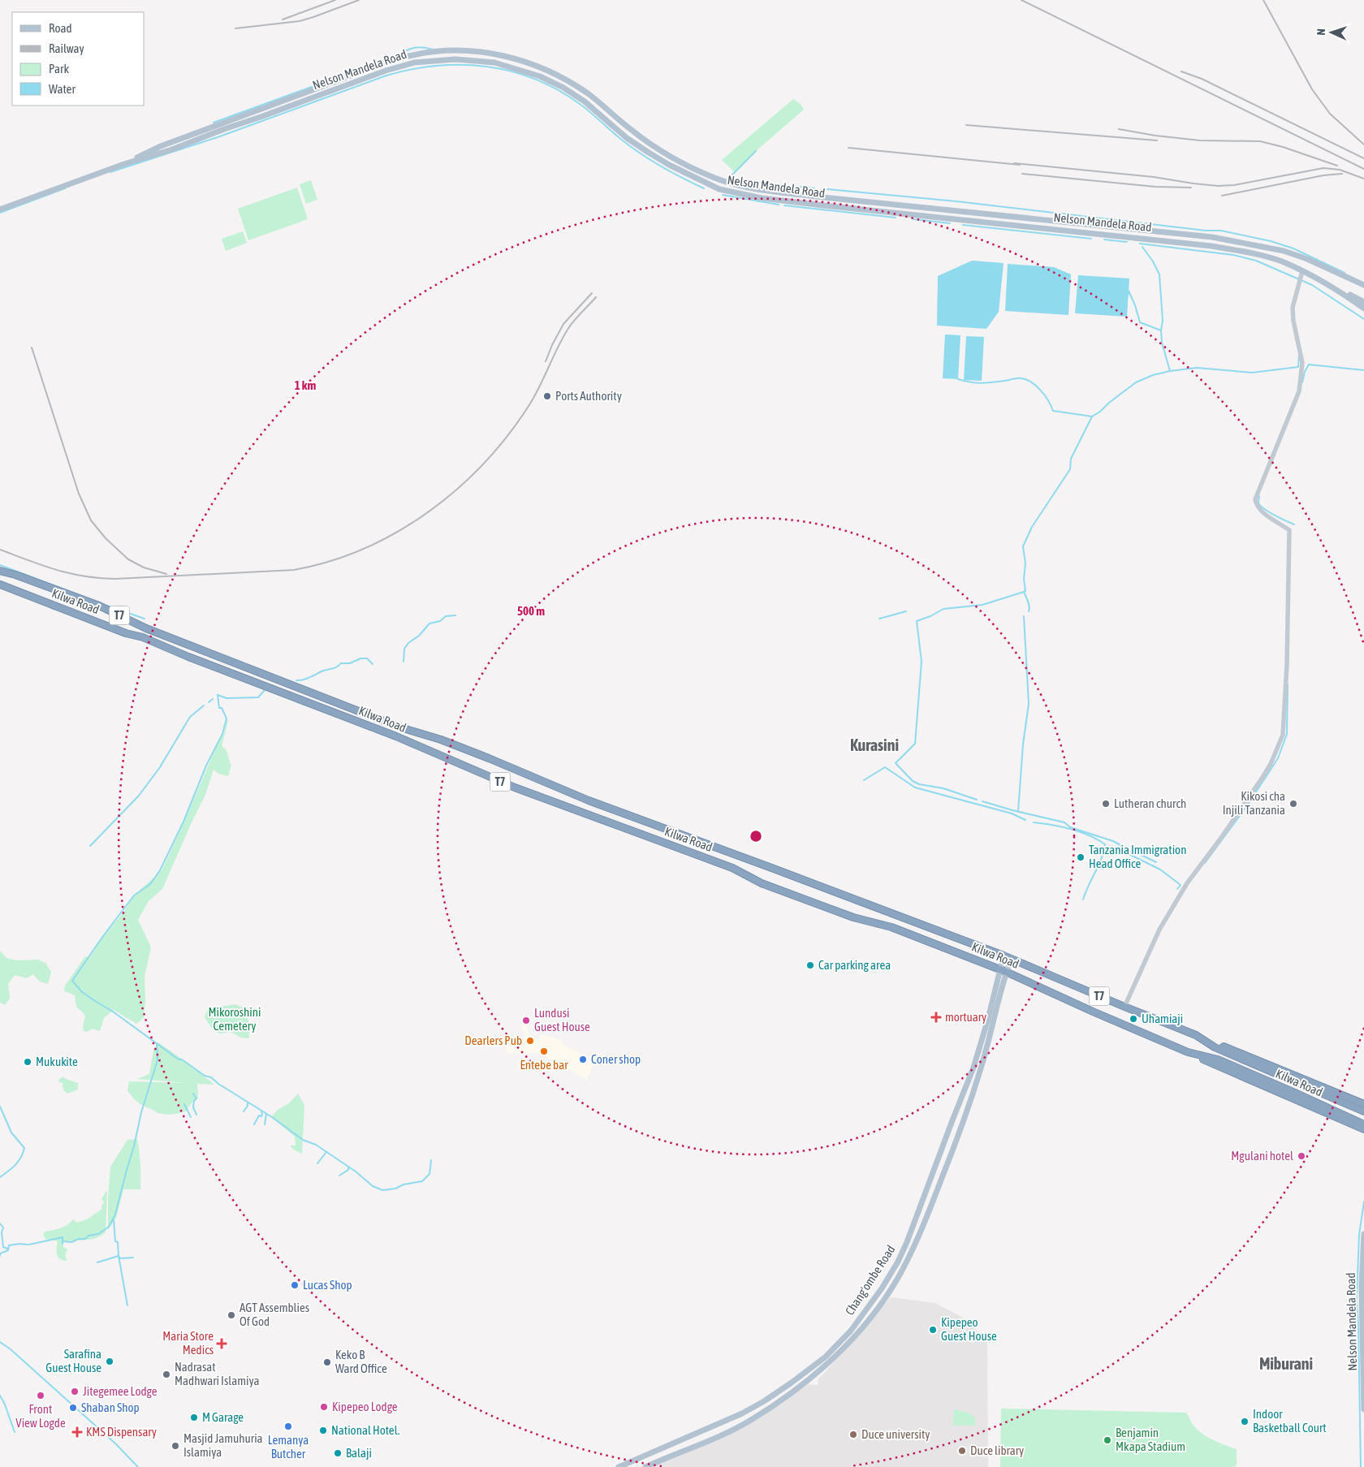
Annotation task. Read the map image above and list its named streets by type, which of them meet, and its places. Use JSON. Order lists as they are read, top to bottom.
{
  "streets": {
    "highway": ["Kilwa Road", "T7"],
    "main road": ["Nelson Mandela Road", "Chang'ombe Road"]
  },
  "crossings": [
    ["Kilwa Road", "T7"],
    ["Kilwa Road", "Chang'ombe Road"]
  ],
  "districts": ["Kurasini", "Miburani"],
  "parks": ["Mikoroshini Cemetery"],
  "places": {
    "other": [
      "Ports Authority",
      "Lutheran church",
      "Kikosi cha Injili Tanzania",
      "Tanzania Immigration Head Office",
      "Car parking area",
      "Uhamiaji",
      "Lundusi Guest House",
      "Dearlers Pub",
      "Entebe bar",
      "Coner shop",
      "Mukukite",
      "Mgulani hotel",
      "Lucas Shop",
      "AGT Assemblies Of God",
      "Kipepeo Guest House",
      "Sarafina Guest House",
      "Keko B Ward Office",
      "Nadrasat Madhwari Islamiya",
      "Jitegemee Lodge",
      "Front View Logde",
      "Kipepeo Lodge",
      "Shaban Shop",
      "M Garage",
      "Indoor Basketball Court",
      "Lemanya Butcher",
      "National Hotel.",
      "Duce university",
      "Benjamin Mkapa Stadium",
      "Masjid Jamuhuria Islamiya",
      "Duce library",
      "Balaji"
    ],
    "health": ["mortuary", "Maria Store Medics", "KMS Dispensary"]
  },
  "legend": [
    "Road",
    "Railway",
    "Park",
    "Water"
  ],
  "north": "left",
  "rings": ["1 km", "500 m"]
}
